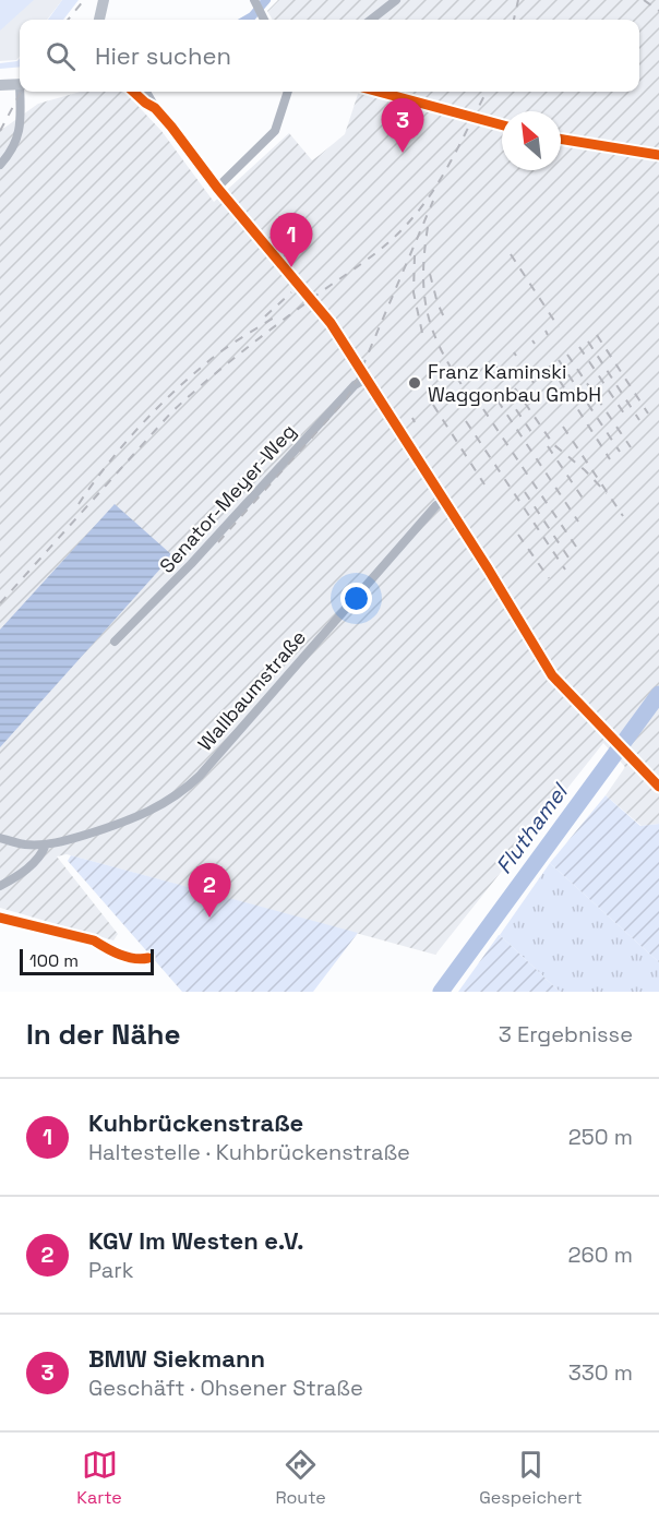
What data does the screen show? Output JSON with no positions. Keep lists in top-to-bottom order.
{
  "streets": {
    "street": ["Senator-Meyer-Weg", "Wallbaumstraße"]
  },
  "water": ["Fluthamel"],
  "places": ["Franz Kaminski Waggonbau GmbH"],
  "scale_bar": "100 m",
  "north": "top left",
  "page": {
    "search": "Hier suchen",
    "pins": ["3", "1", "2"],
    "scale": "100 m",
    "heading": ["In der Nähe", "3 Ergebnisse"],
    "list": [
      {
        "mark": "1",
        "name": "Kuhbrückenstraße",
        "note": "Haltestelle · Kuhbrückenstraße",
        "value": "250 m"
      },
      {
        "mark": "2",
        "name": "KGV Im Westen e.V.",
        "note": "Park",
        "value": "260 m"
      },
      {
        "mark": "3",
        "name": "BMW Siekmann",
        "note": "Geschäft · Ohsener Straße",
        "value": "330 m"
      }
    ],
    "nav": ["Karte", "Route", "Gespeichert"]
  }
}
